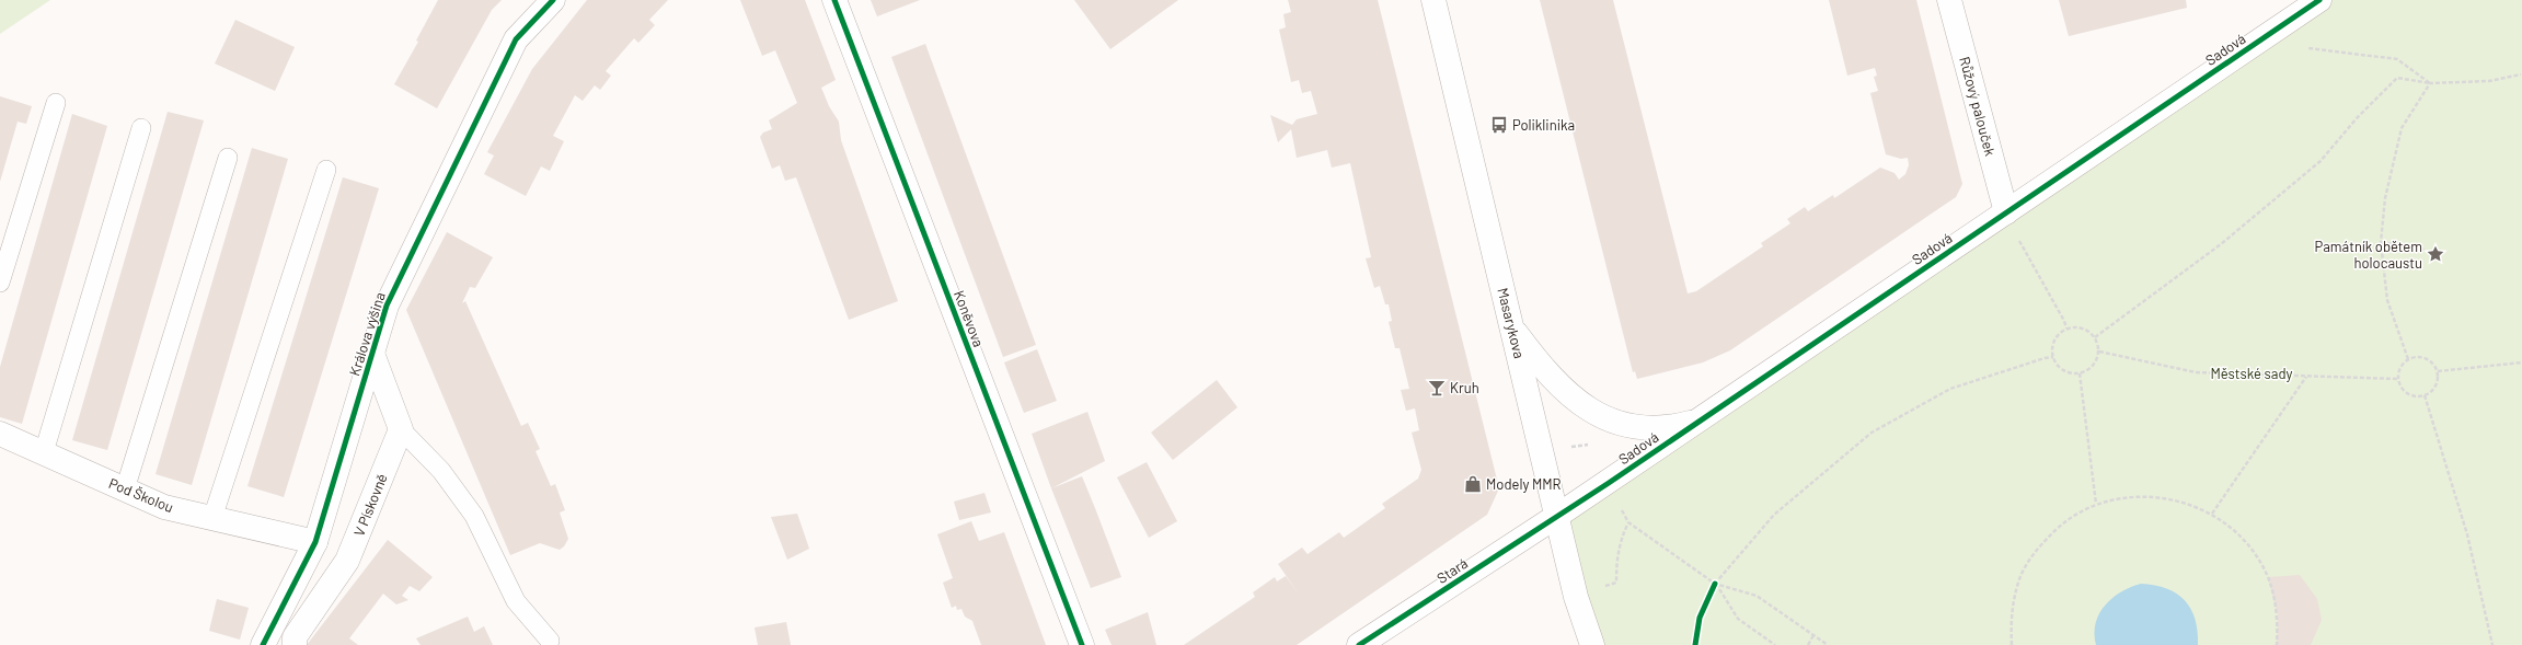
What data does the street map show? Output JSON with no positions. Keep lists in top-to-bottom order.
{
  "streets": {
    "street": [
      "Sadová",
      "Růžový palouček",
      "Koněvova",
      "Masarykova",
      "Králova výšina",
      "Pod Školou",
      "V Pískovně",
      "Stará"
    ]
  },
  "crossings": [
    ["Sadová", "Růžový palouček"],
    ["Sadová", "Masarykova"],
    ["Sadová", "Stará"],
    ["Masarykova", "Stará"],
    ["Králova výšina", "Pod Školou"]
  ],
  "parks": ["Městské sady"],
  "places": {
    "bus stop": ["Poliklinika"],
    "place": ["Památník obětem holocaustu"],
    "bar": ["Kruh"],
    "shop": ["Modely MMR"]
  }
}
